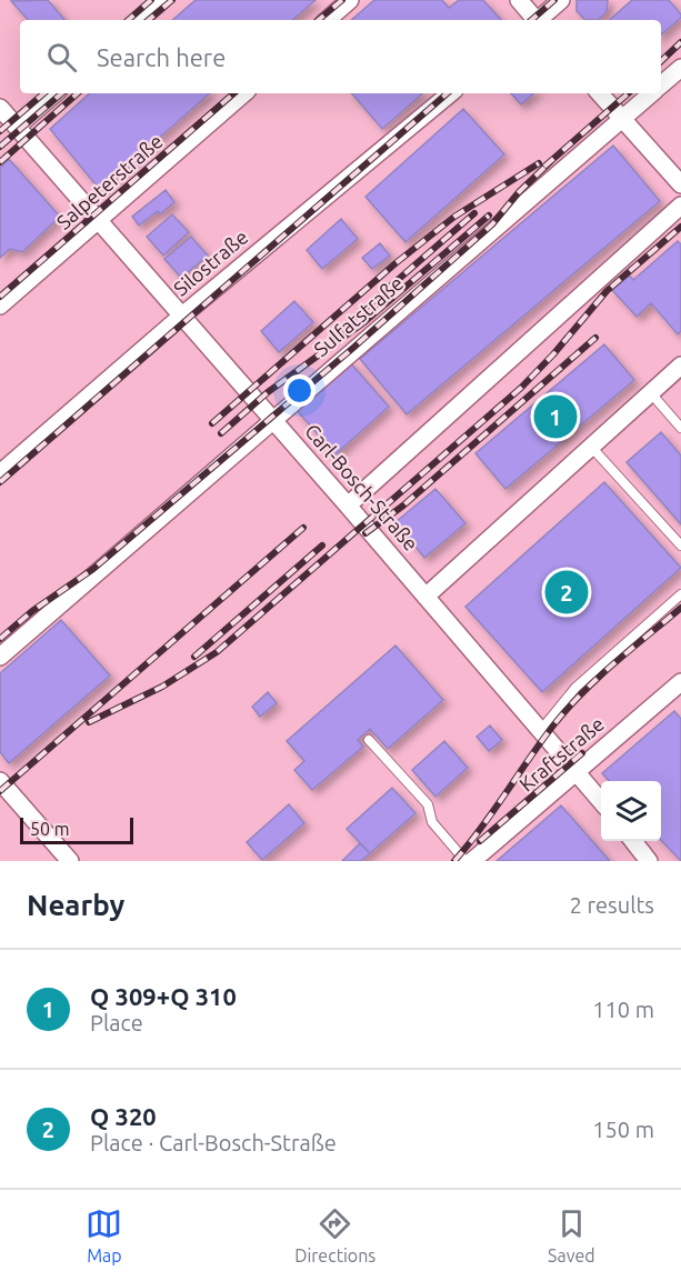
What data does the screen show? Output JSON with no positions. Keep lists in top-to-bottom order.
{
  "streets": {
    "street": [
      "Salpeterstraße",
      "Silostraße",
      "Sulfatstraße",
      "Carl-Bosch-Straße",
      "Kraftstraße"
    ]
  },
  "crossings": [
    ["Salpeterstraße", "Carl-Bosch-Straße"],
    ["Silostraße", "Carl-Bosch-Straße"],
    ["Sulfatstraße", "Carl-Bosch-Straße"],
    ["Carl-Bosch-Straße", "Kraftstraße"]
  ],
  "scale_bar": "50 m",
  "page": {
    "search": "Search here",
    "pins": ["1", "2"],
    "scale": "50 m",
    "heading": ["Nearby", "2 results"],
    "list": [
      {
        "mark": "1",
        "name": "Q 309+Q 310",
        "note": "Place",
        "value": "110 m"
      },
      {
        "mark": "2",
        "name": "Q 320",
        "note": "Place · Carl-Bosch-Straße",
        "value": "150 m"
      }
    ],
    "nav": ["Map", "Directions", "Saved"]
  }
}
